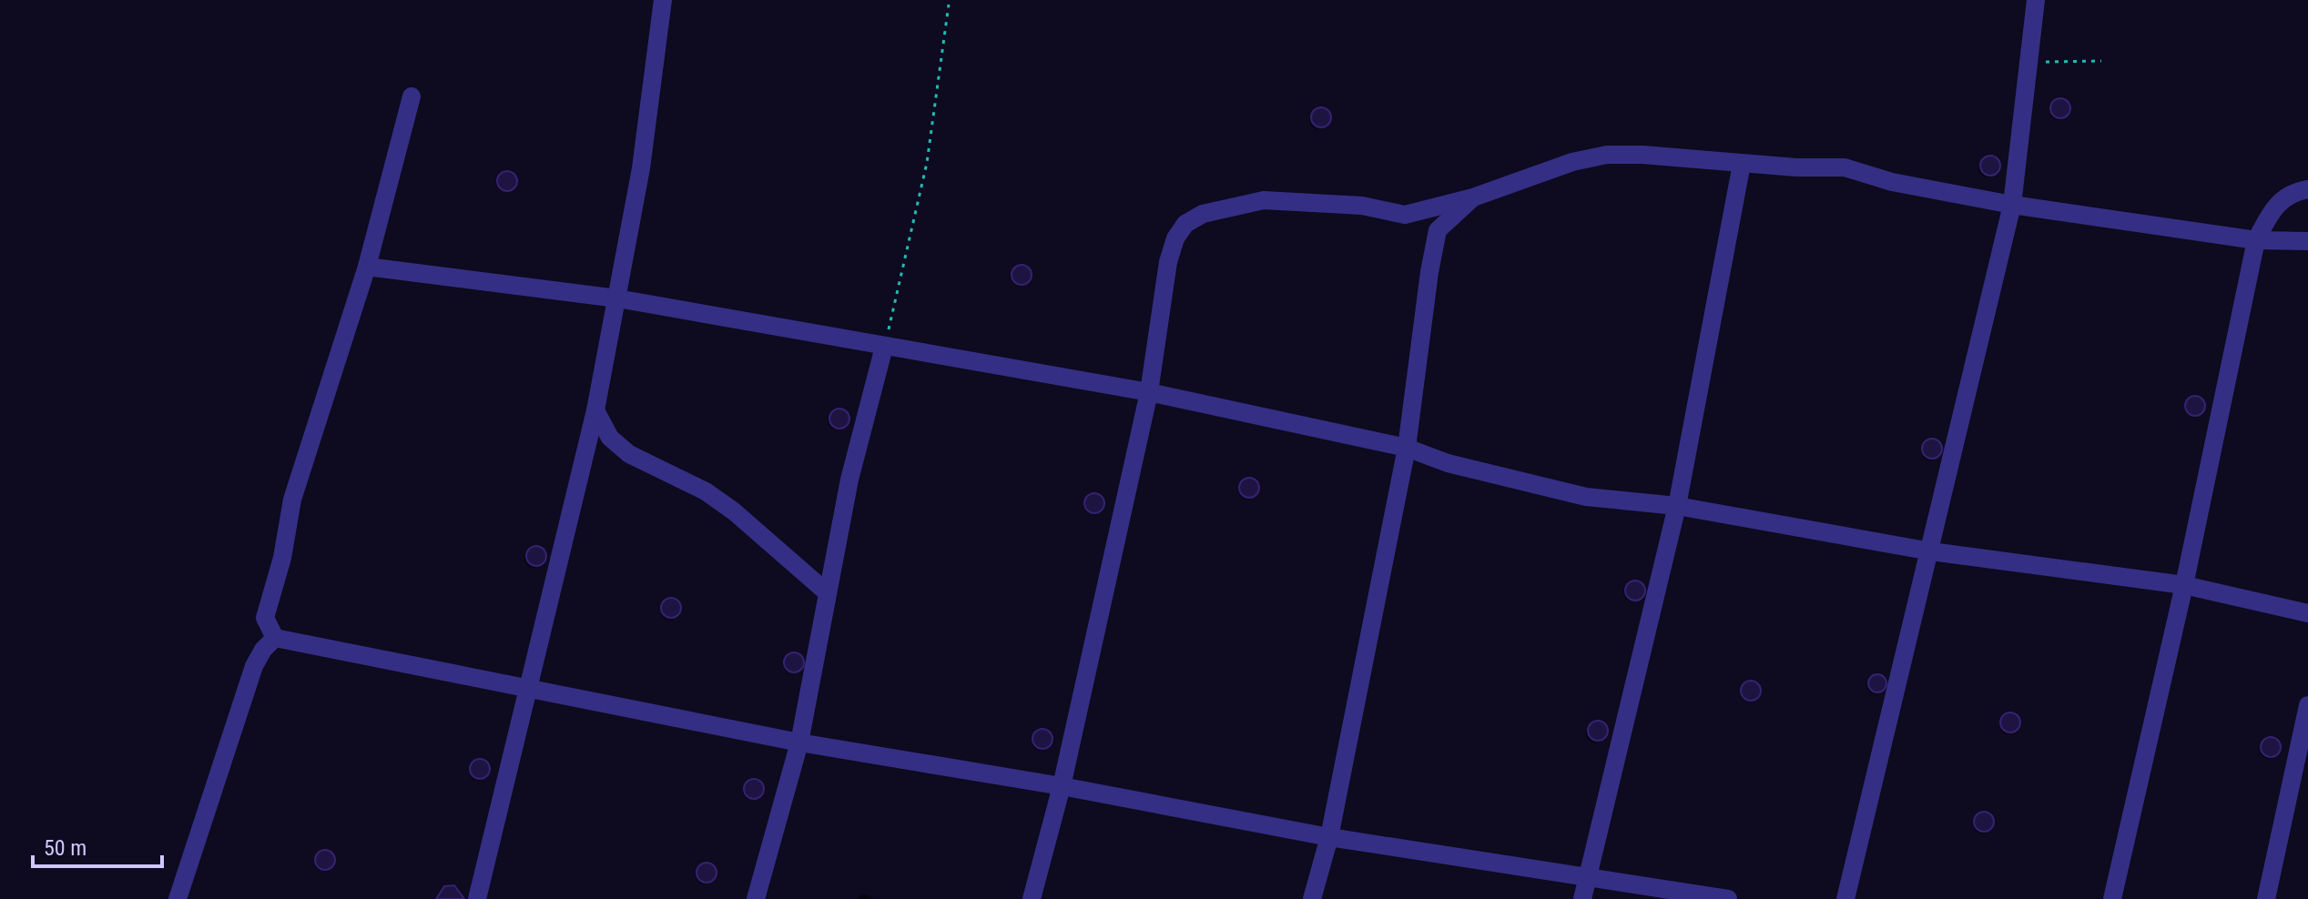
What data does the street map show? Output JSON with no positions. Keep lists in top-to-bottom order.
{
  "scale_bar": "50 m"
}
